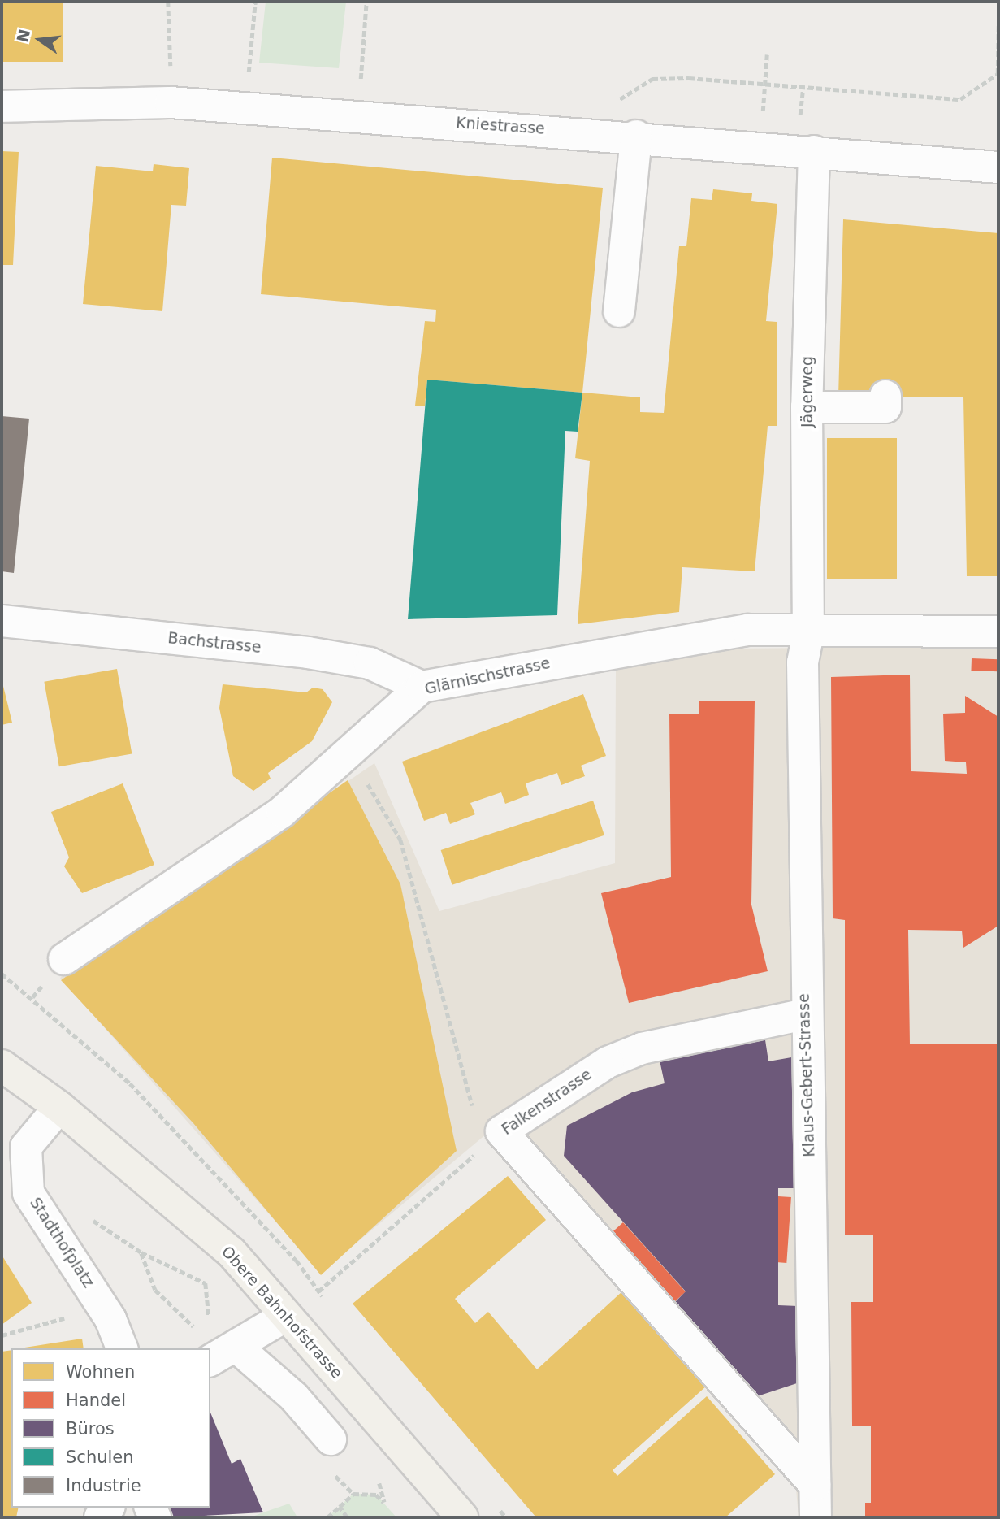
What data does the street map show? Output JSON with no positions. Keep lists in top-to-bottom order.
{
  "streets": {
    "main road": ["Obere Bahnhofstrasse"],
    "street": [
      "Kniestrasse",
      "Jägerweg",
      "Bachstrasse",
      "Glärnischstrasse",
      "Klaus-Gebert-Strasse",
      "Falkenstrasse",
      "Stadthofplatz"
    ]
  },
  "crossings": [
    ["Kniestrasse", "Jägerweg"],
    ["Jägerweg", "Glärnischstrasse"],
    ["Jägerweg", "Klaus-Gebert-Strasse"],
    ["Bachstrasse", "Glärnischstrasse"],
    ["Glärnischstrasse", "Klaus-Gebert-Strasse"],
    ["Klaus-Gebert-Strasse", "Falkenstrasse"],
    ["Stadthofplatz", "Obere Bahnhofstrasse"]
  ],
  "legend": [
    "Wohnen",
    "Handel",
    "Büros",
    "Schulen",
    "Industrie"
  ],
  "north": "left"
}
